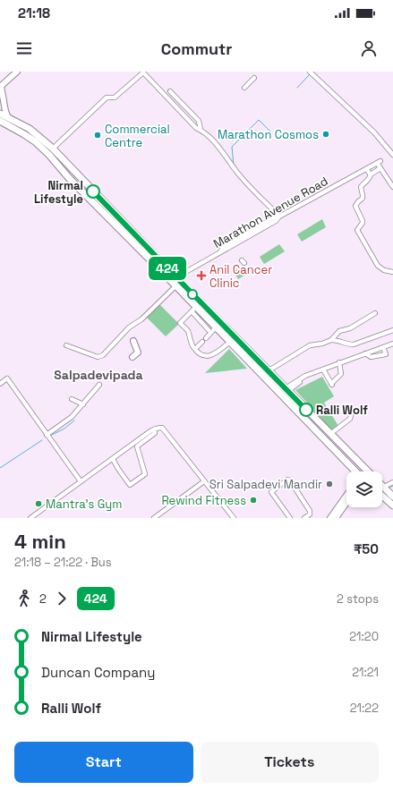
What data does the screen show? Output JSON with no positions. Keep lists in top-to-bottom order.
{
  "streets": {
    "street": ["Marathon Avenue Road"]
  },
  "districts": ["Salpadevipada"],
  "places": {
    "other": [
      "Marathon Cosmos",
      "Commercial Centre",
      "Nirmal Lifestyle",
      "Ralli Wolf",
      "Sri Salpadevi Mandir",
      "Rewind Fitness",
      "Mantra's Gym"
    ],
    "health": ["Anil Cancer Clinic"]
  },
  "lines": ["bus line 424"],
  "page": {
    "status": "21:18",
    "header": "Commutr",
    "on_map": "424",
    "heading": ["4 min", "21:18 – 21:22 · Bus", "₹50"],
    "legs": ["2", "424", "2 stops"],
    "list": [
      {
        "name": "Nirmal Lifestyle",
        "value": "21:20"
      },
      {
        "name": "Duncan Company",
        "value": "21:21"
      },
      {
        "name": "Ralli Wolf",
        "value": "21:22"
      }
    ],
    "buttons": ["Start", "Tickets"]
  }
}
